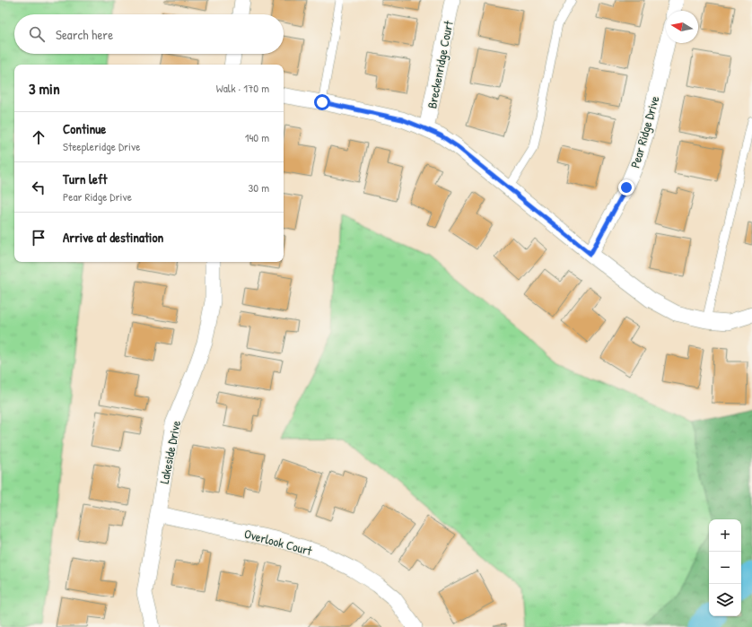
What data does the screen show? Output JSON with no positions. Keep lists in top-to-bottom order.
{
  "streets": {
    "street": [
      "Breckenridge Court",
      "Pear Ridge Drive",
      "Lakeside Drive",
      "Overlook Court"
    ]
  },
  "crossings": [
    ["Lakeside Drive", "Overlook Court"]
  ],
  "north": "left",
  "page": {
    "search": "Search here",
    "heading": ["3 min", "Walk · 170 m"],
    "list": [
      ["Continue", "Steepleridge Drive", "140 m"],
      ["Turn left", "Pear Ridge Drive", "30 m"],
      "Arrive at destination"
    ],
    "map_buttons": ["+", "−"]
  }
}
